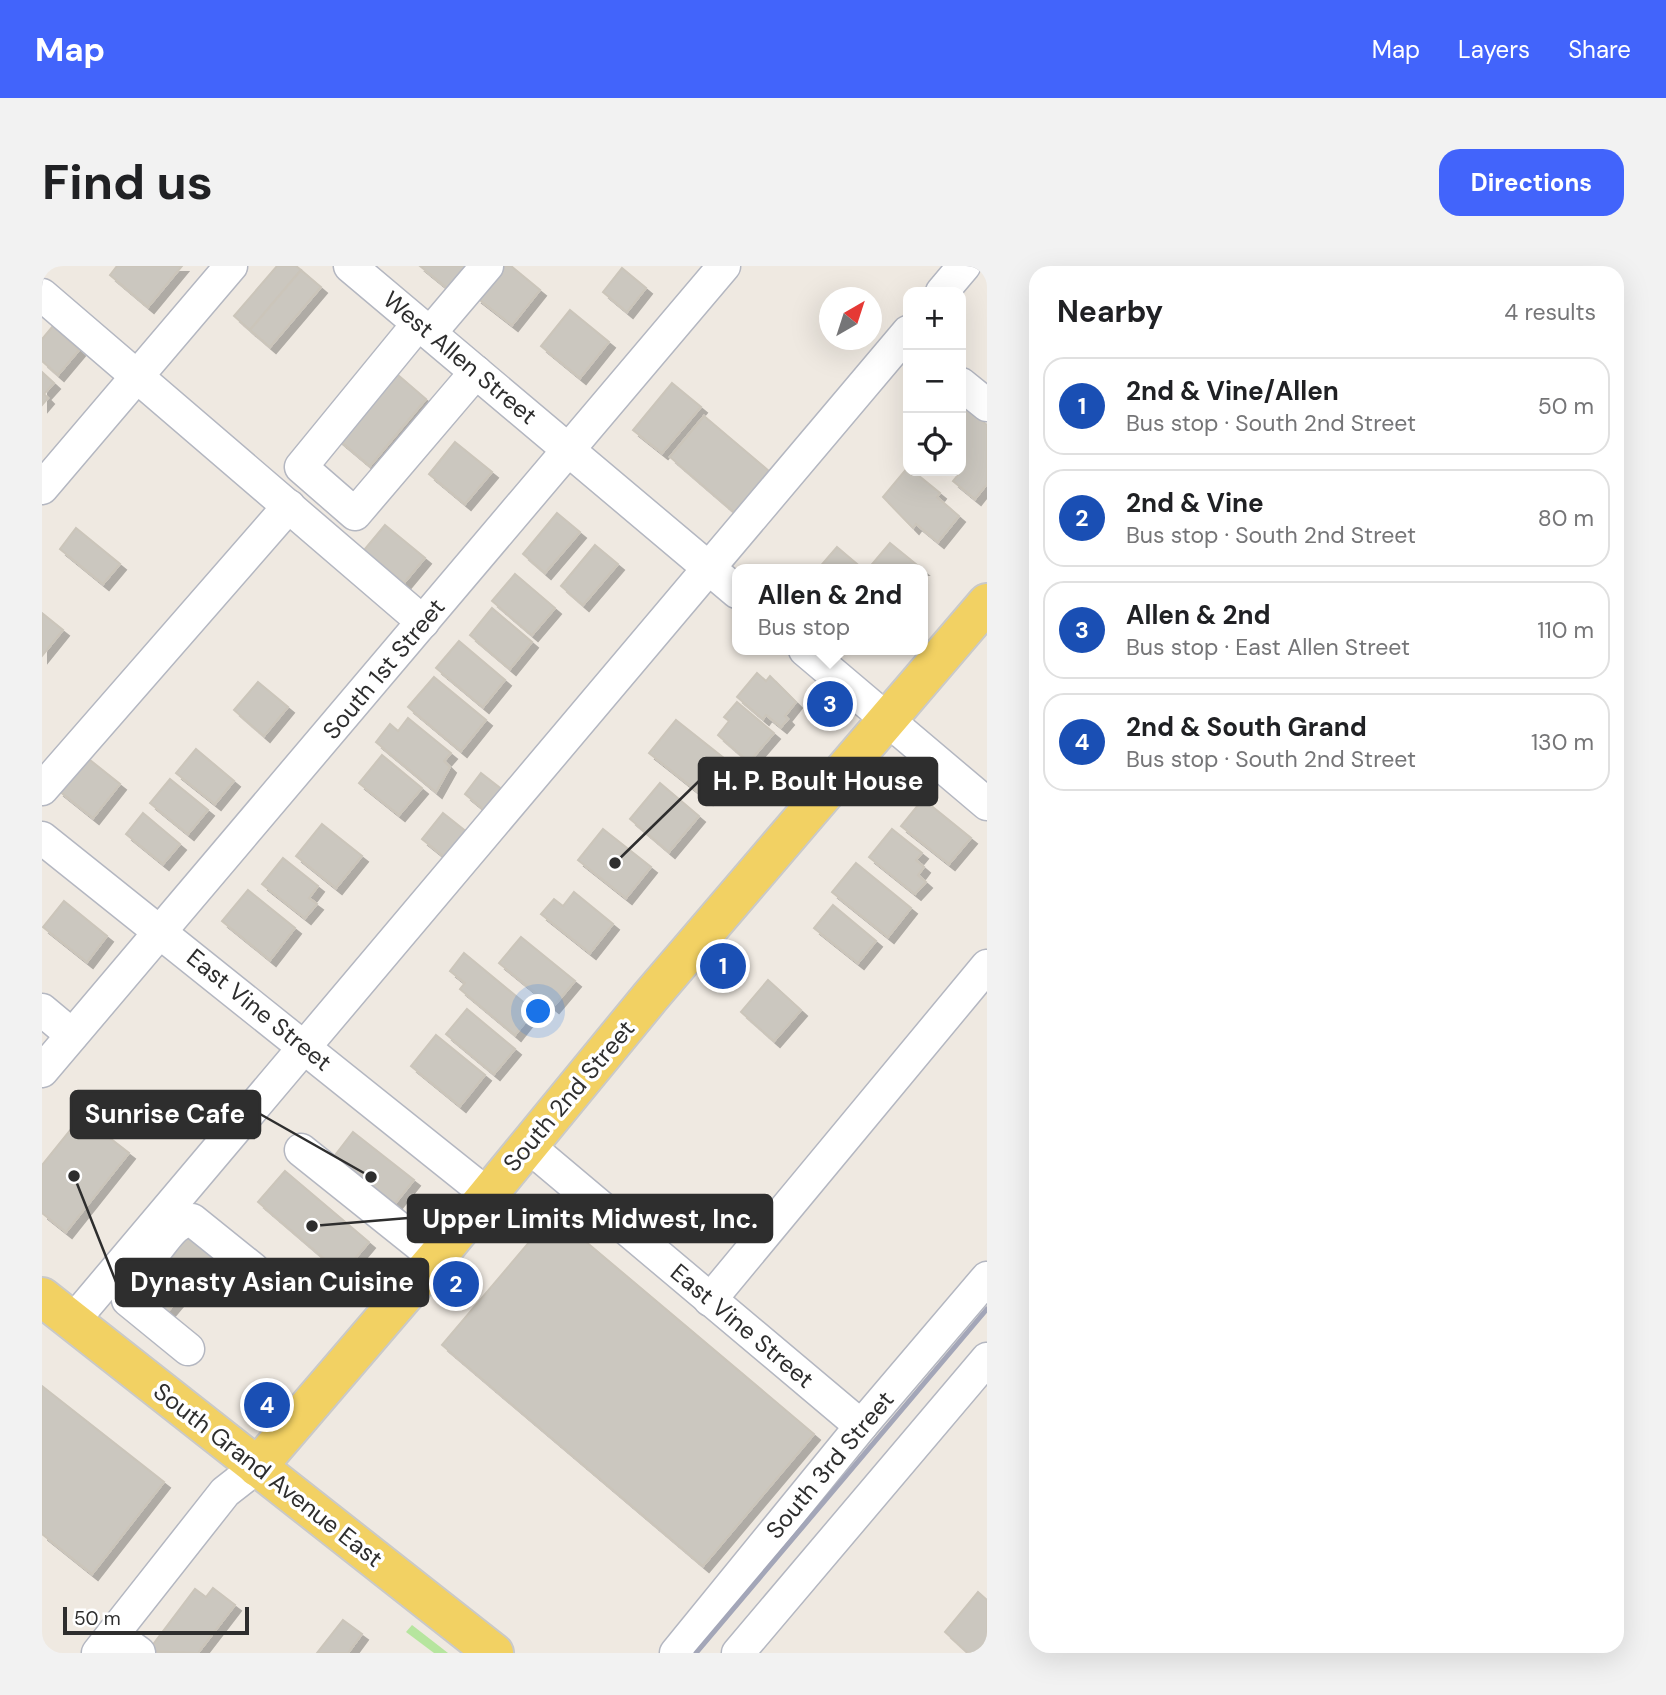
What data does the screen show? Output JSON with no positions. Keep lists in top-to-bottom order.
{
  "streets": {
    "main road": ["South 2nd Street", "South Grand Avenue East"],
    "street": [
      "West Allen Street",
      "South 1st Street",
      "East Vine Street",
      "South 3rd Street"
    ]
  },
  "crossings": [
    ["West Allen Street", "South 1st Street"],
    ["South 1st Street", "East Vine Street"],
    ["East Vine Street", "South 2nd Street"],
    ["East Vine Street", "South 3rd Street"],
    ["South 2nd Street", "South Grand Avenue East"]
  ],
  "places": [
    "H. P. Boult House",
    "Dynasty Asian Cuisine",
    "Sunrise Cafe",
    "Upper Limits Midwest, Inc."
  ],
  "scale_bar": "50 m",
  "north": "top right",
  "page": {
    "header": "Map",
    "nav": ["Map", "Layers", "Share"],
    "buttons": "Directions",
    "title": "Find us",
    "heading": ["Nearby", "4 results"],
    "map_buttons": ["+", "−"],
    "list": [
      {
        "mark": "1",
        "name": "2nd & Vine/Allen",
        "note": "Bus stop · South 2nd Street",
        "value": "50 m"
      },
      {
        "mark": "2",
        "name": "2nd & Vine",
        "note": "Bus stop · South 2nd Street",
        "value": "80 m"
      },
      {
        "mark": "3",
        "name": "Allen & 2nd",
        "note": "Bus stop · East Allen Street",
        "value": "110 m"
      },
      {
        "mark": "4",
        "name": "2nd & South Grand",
        "note": "Bus stop · South 2nd Street",
        "value": "130 m"
      }
    ],
    "popup": ["Allen & 2nd", "Bus stop"],
    "pins": [
      "3",
      "1",
      "2",
      "4"
    ],
    "scale": "50 m"
  }
}
